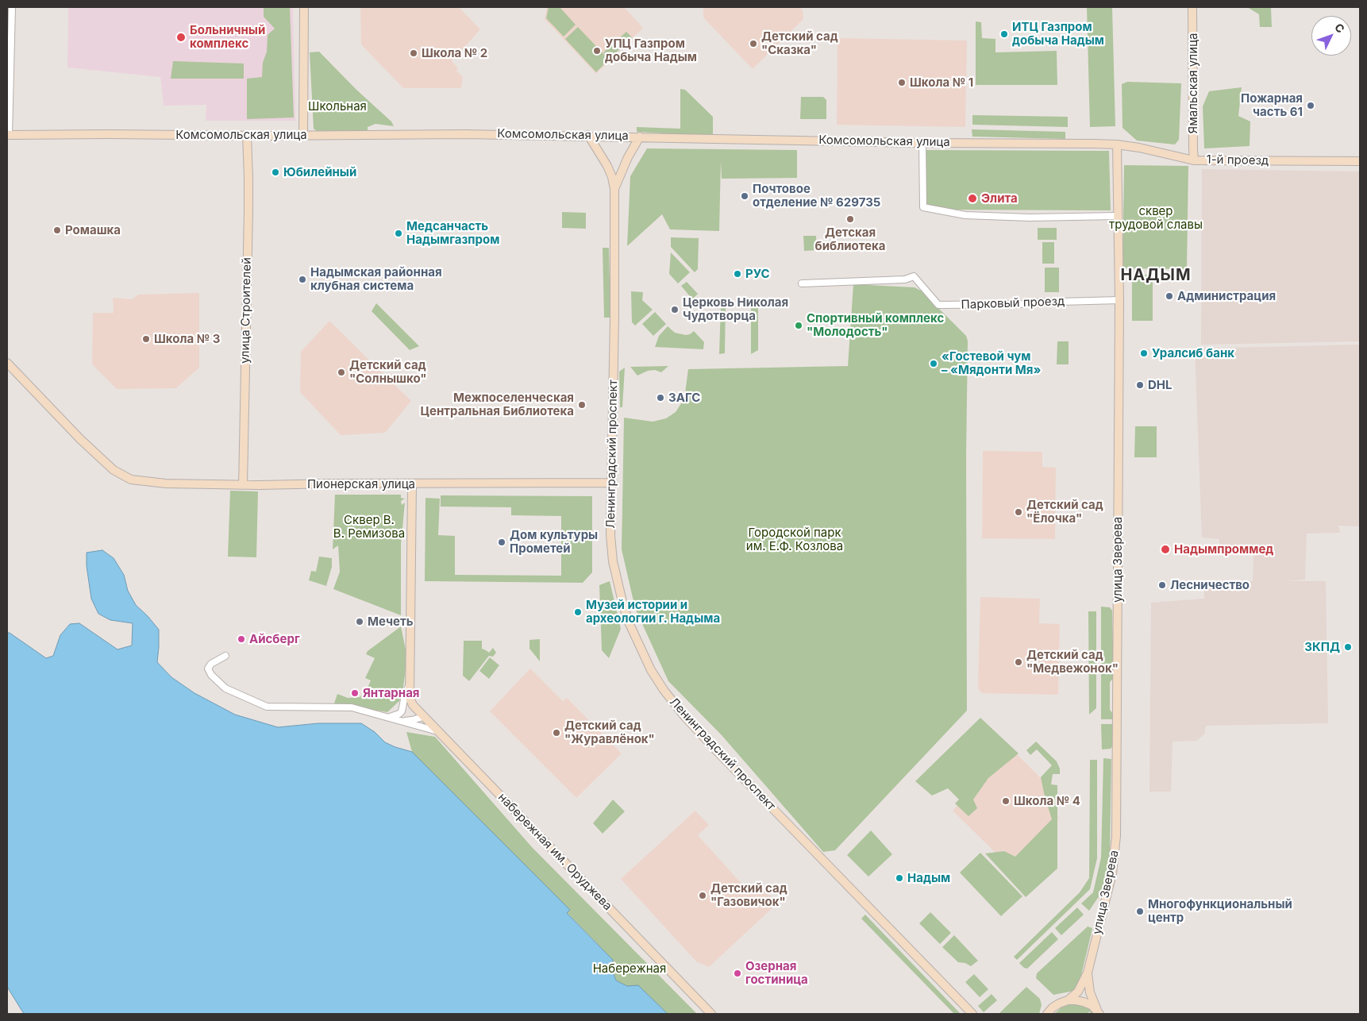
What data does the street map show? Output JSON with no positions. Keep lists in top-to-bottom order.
{
  "streets": {
    "street": [
      "Ямальская улица",
      "Комсомольская улица",
      "1-й проезд",
      "Парковый проезд",
      "улица Строителей",
      "Ленинградский проспект",
      "Пионерская улица",
      "улица Зверева",
      "набережная им. Оруджева"
    ]
  },
  "crossings": [
    ["Ямальская улица", "1-й проезд"],
    ["Комсомольская улица", "1-й проезд"],
    ["Комсомольская улица", "улица Строителей"],
    ["Комсомольская улица", "улица Зверева"],
    ["1-й проезд", "улица Зверева"],
    ["Парковый проезд", "улица Зверева"],
    ["улица Строителей", "Пионерская улица"],
    ["Ленинградский проспект", "Пионерская улица"],
    ["Пионерская улица", "набережная им. Оруджева"]
  ],
  "districts": ["НАДЫМ"],
  "parks": [
    "Школьная",
    "сквер трудовой славы",
    "Сквер В. В. Ремизова",
    "Городской парк им. Е.Ф. Козлова",
    "Набережная"
  ],
  "places": [
    "ИТЦ Газпром добыча Надым",
    "Больничный комплекс",
    "Детский сад \"Сказка\"",
    "УПЦ Газпром добыча Надым",
    "Школа № 2",
    "Школа № 1",
    "Пожарная часть 61",
    "Юбилейный",
    "Почтовое отделение № 629735",
    "Элита",
    "Детская библиотека",
    "Ромашка",
    "Медсанчасть Надымгазпром",
    "РУС",
    "Надымская районная клубная система",
    "Администрация",
    "Церковь Николая Чудотворца",
    "Спортивный комплекс \"Молодость\"",
    "Школа № 3",
    "Уралсиб банк",
    "«Гостевой чум – «Мядонти Мя»",
    "Детский сад \"Солнышко\"",
    "DHL",
    "ЗАГС",
    "Межпоселенческая Центральная Библиотека",
    "Детский сад \"Ёлочка\"",
    "Дом культуры Прометей",
    "Надымпроммед",
    "Лесничество",
    "Музей истории и археологии г. Надыма",
    "Мечеть",
    "Айсберг",
    "ЗКПД",
    "Детский сад \"Медвежонок\"",
    "Янтарная",
    "Детский сад \"Журавлёнок\"",
    "Школа № 4",
    "Надым",
    "Детский сад \"Газовичок\"",
    "Многофункциональный центр",
    "Озерная гостиница"
  ],
  "north": "top right"
}
